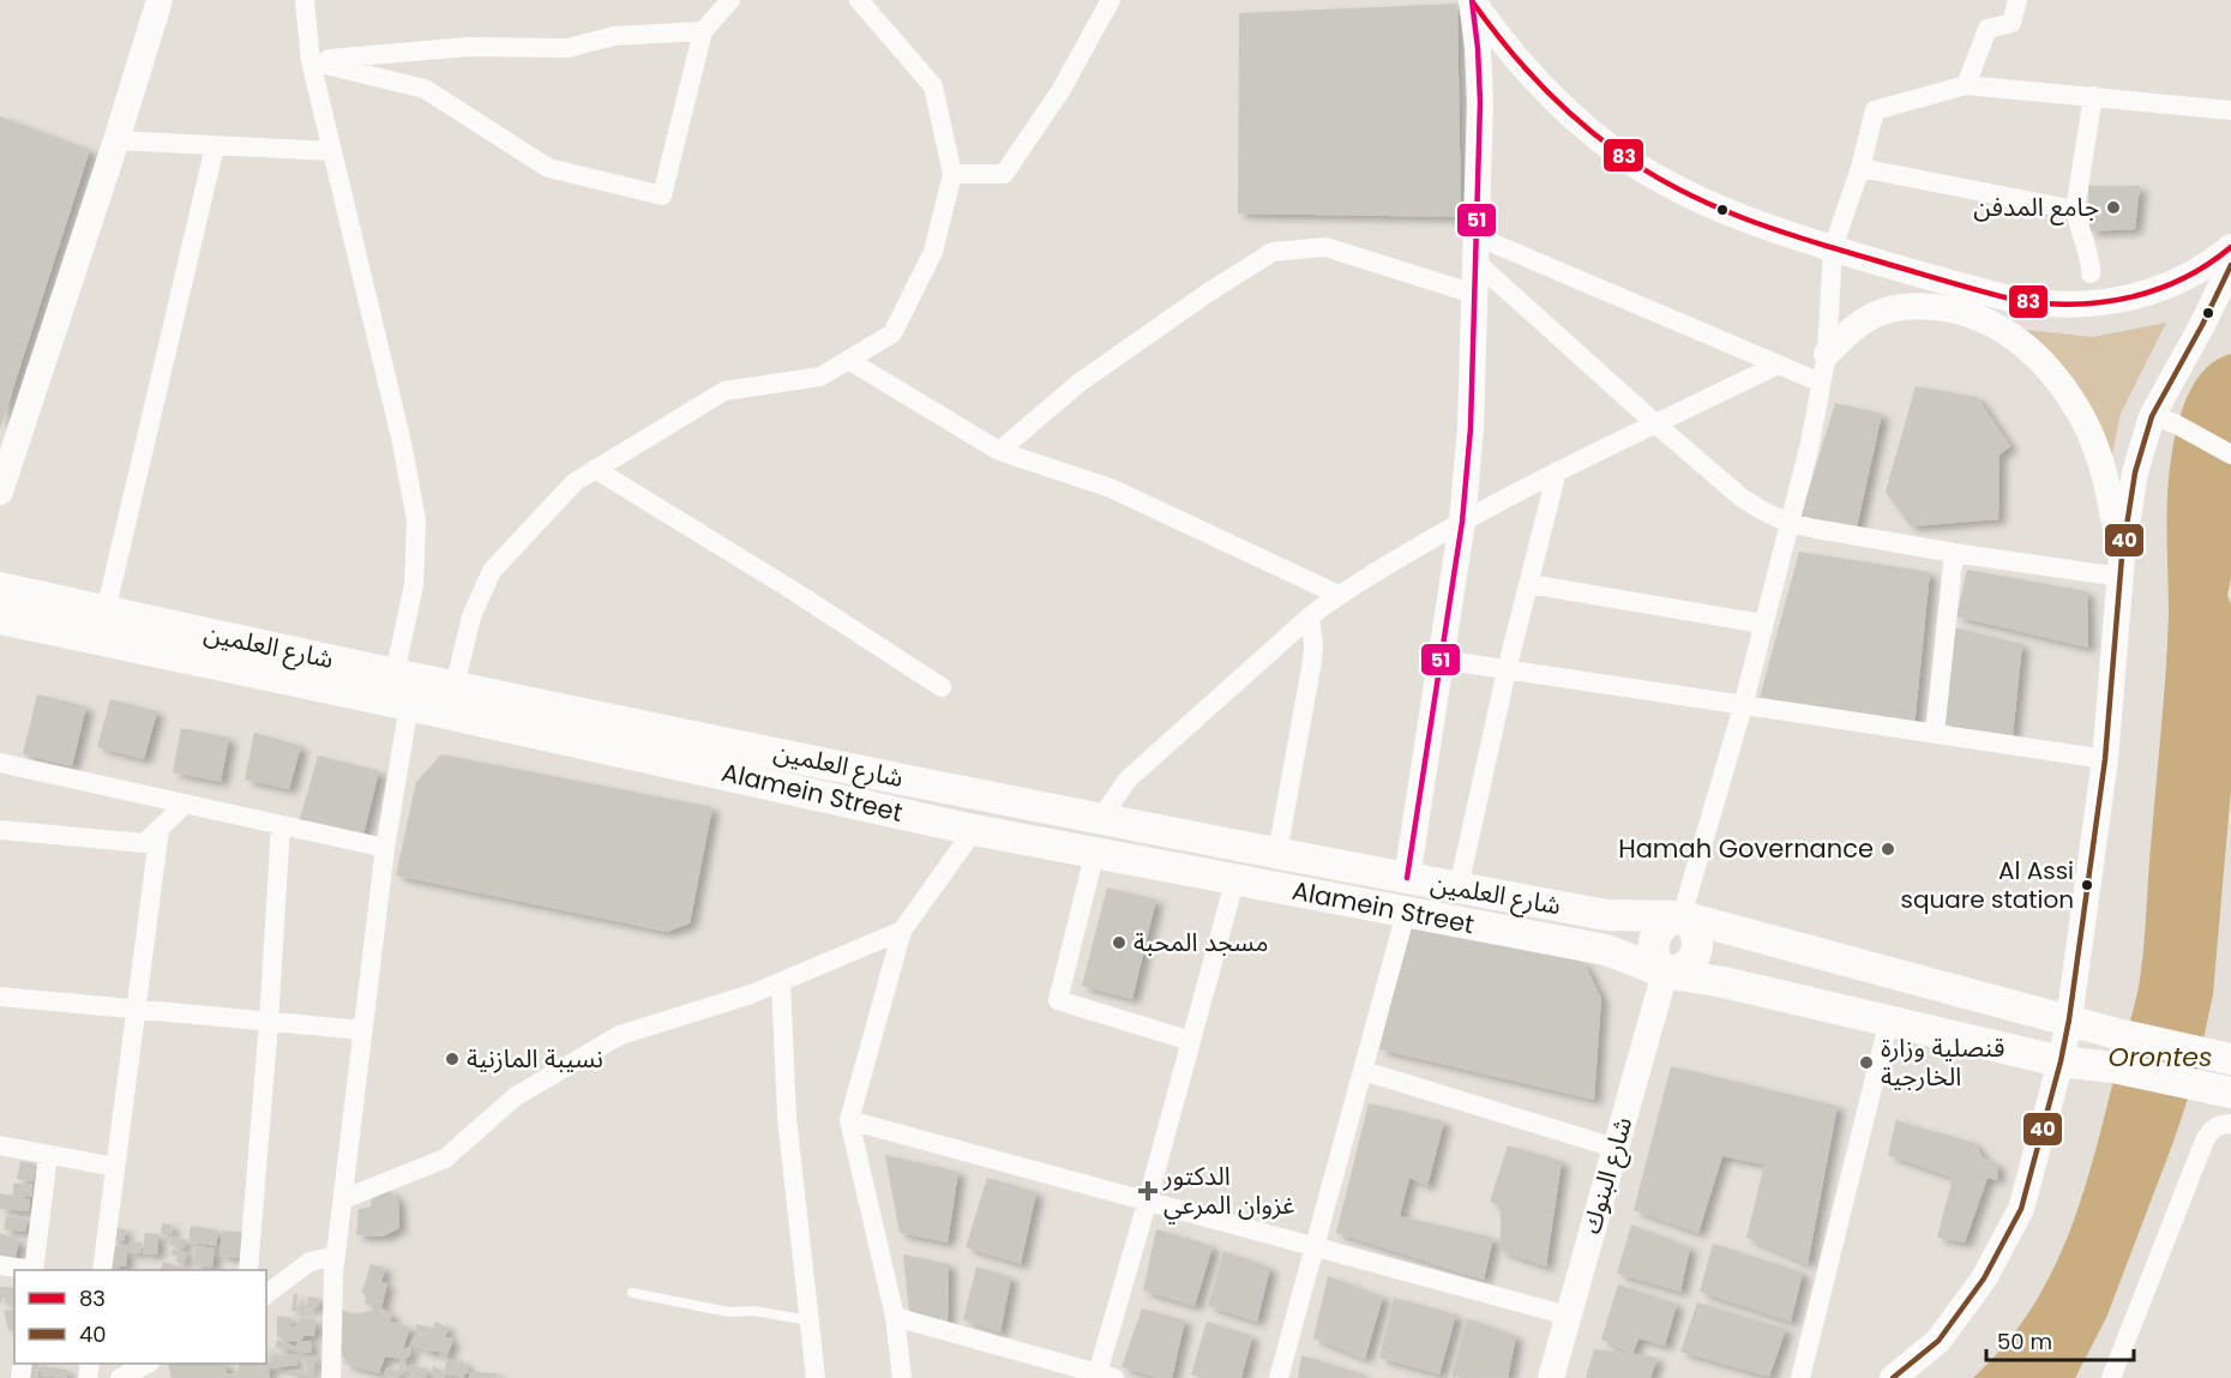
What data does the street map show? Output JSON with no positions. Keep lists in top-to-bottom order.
{
  "streets": {
    "main road": ["شارع العلمين", "Alamein Street", "شارع البنوك"]
  },
  "crossings": [
    ["Alamein Street", "شارع البنوك"]
  ],
  "water": ["Orontes"],
  "places": {
    "other": [
      "جامع المدفن",
      "Hamah Governance",
      "Al Assi square station",
      "مسجد المحبة",
      "نسيبة المازنية",
      "قنصلية وزارة الخارجية"
    ],
    "health": ["الدكتور غزوان المرعي"]
  },
  "lines": ["transit line 51", "transit line 83", "transit line 40"],
  "legend": ["83", "40"],
  "scale_bar": "50 m"
}
